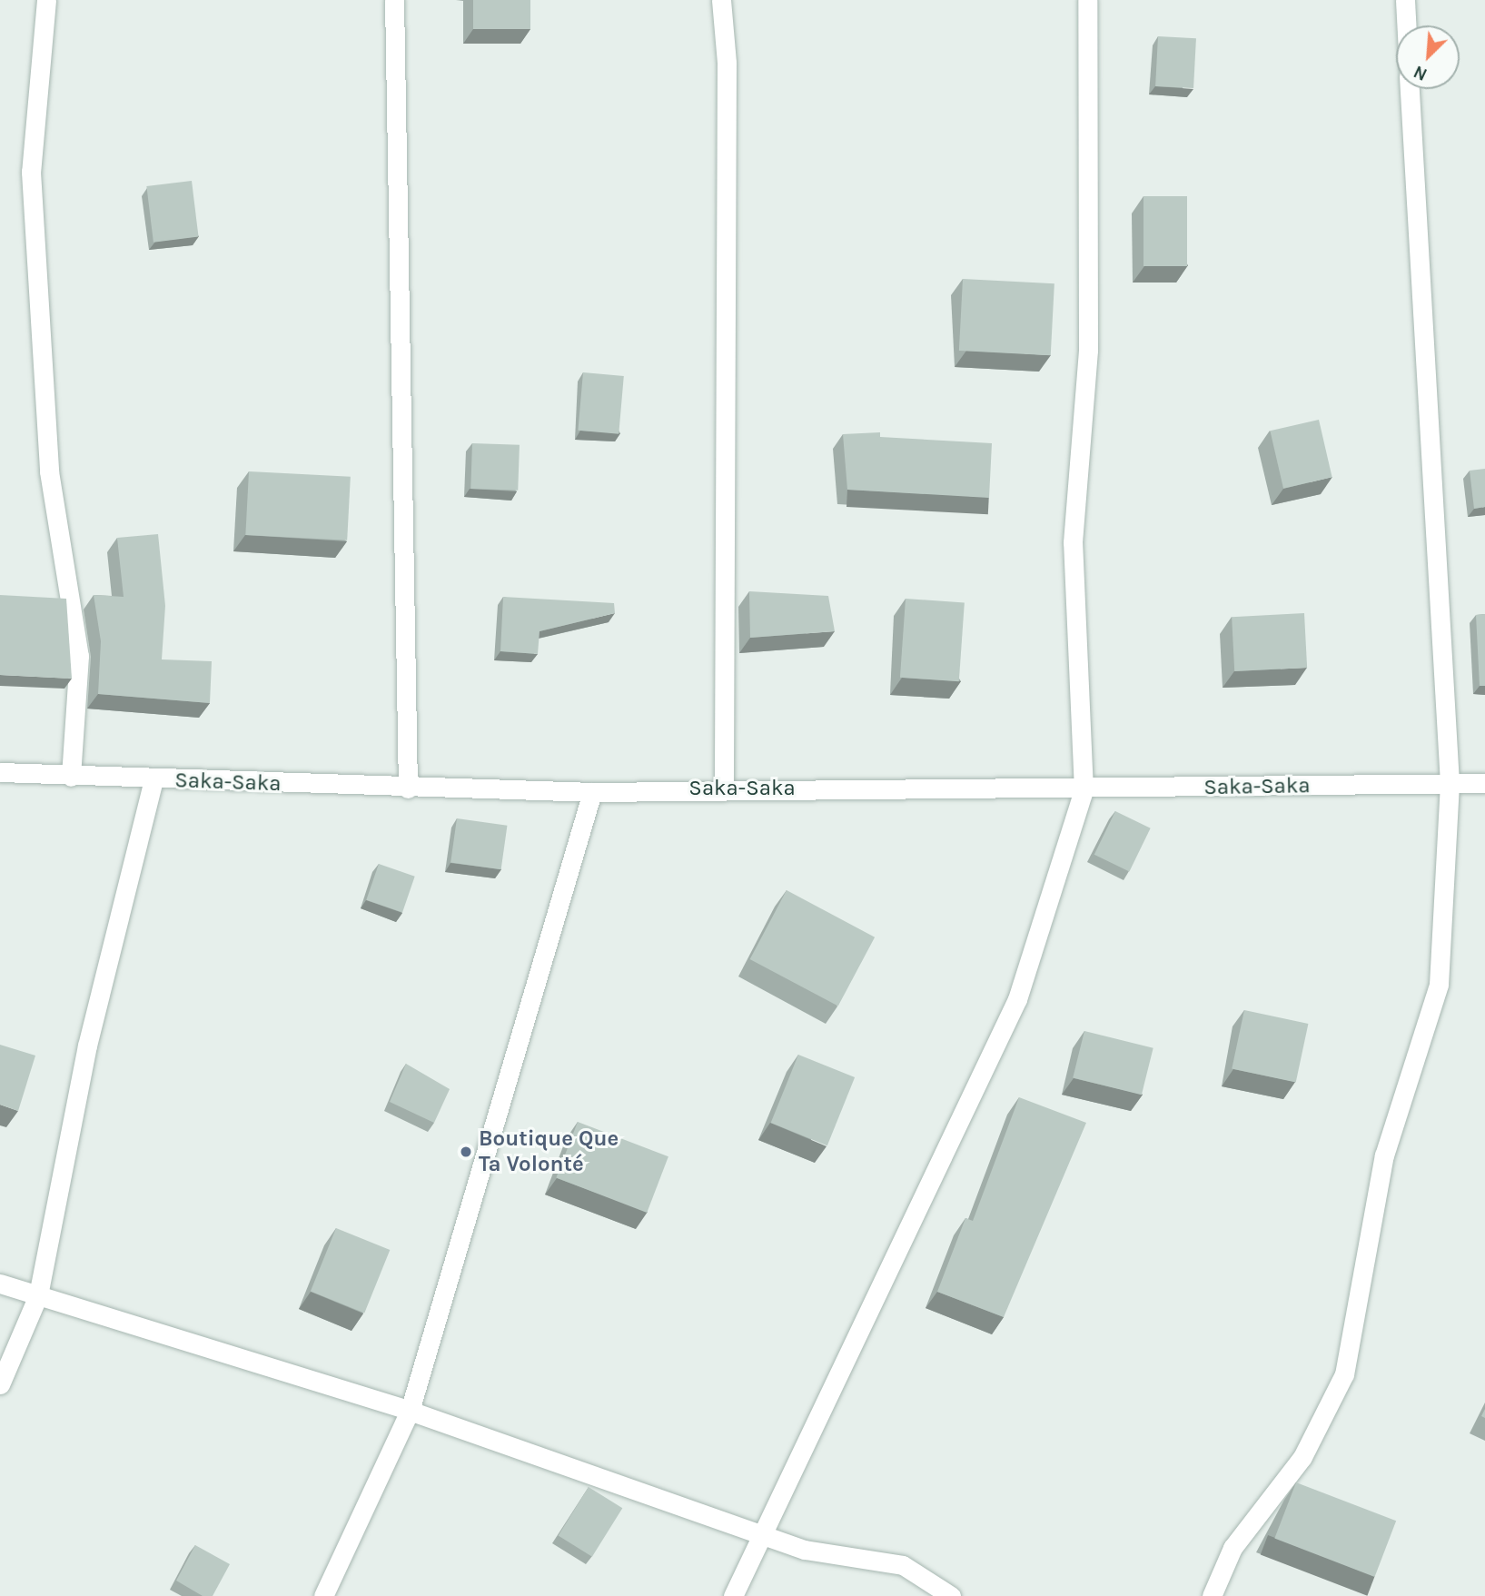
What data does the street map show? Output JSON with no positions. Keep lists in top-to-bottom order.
{
  "streets": {
    "street": ["Saka-Saka"]
  },
  "places": ["Boutique Que Ta Volonté"],
  "north": "bottom left"
}
